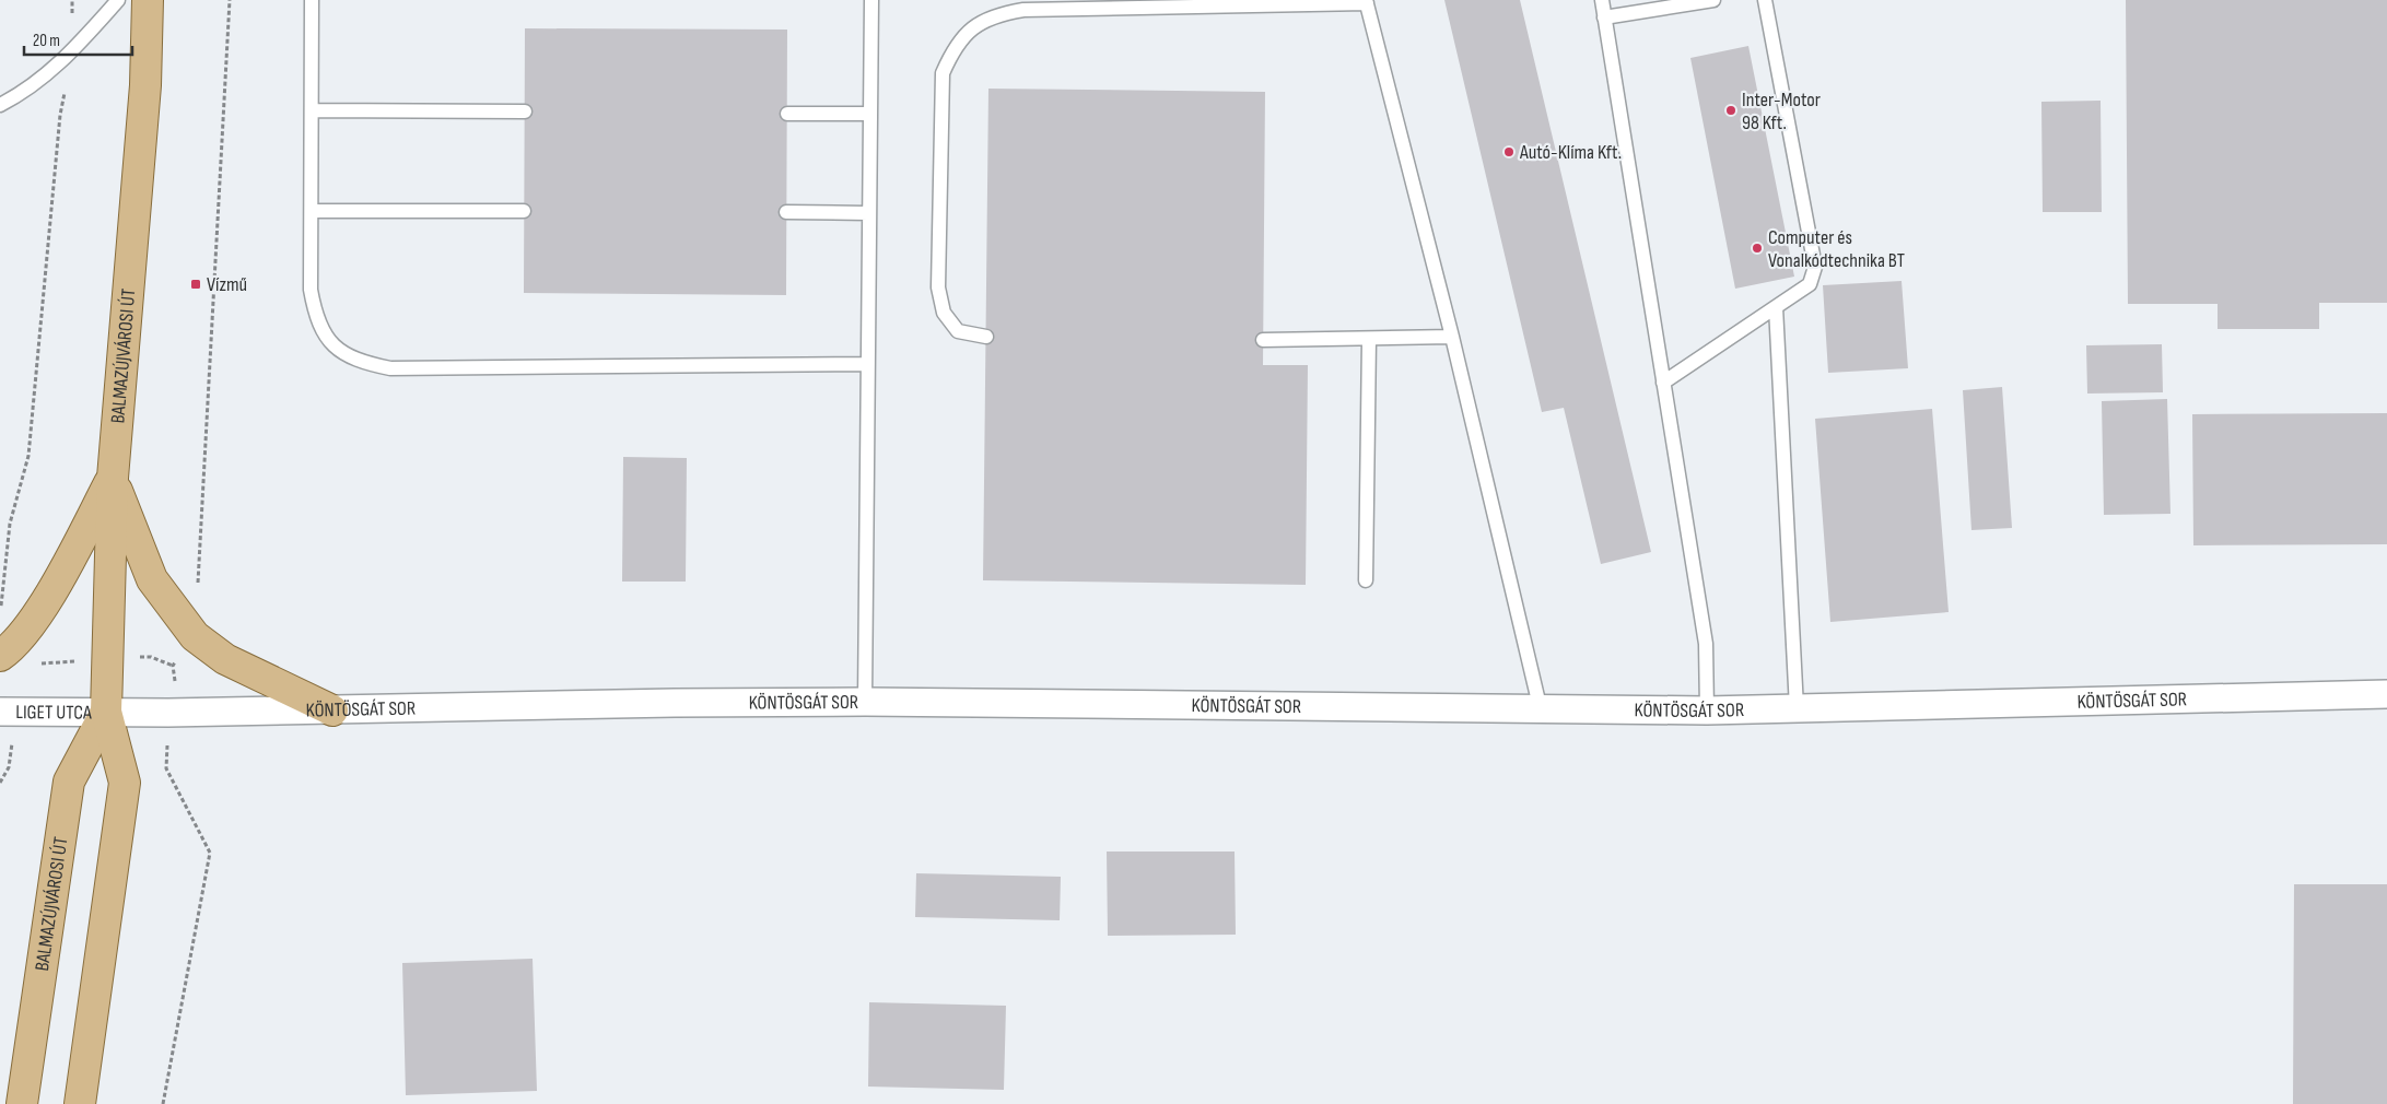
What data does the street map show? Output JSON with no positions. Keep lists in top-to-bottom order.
{
  "streets": {
    "main road": ["BALMAZÚJVÁROSI ÚT"],
    "street": ["KÖNTÖSGÁT SOR", "LIGET UTCA"]
  },
  "crossings": [
    ["BALMAZÚJVÁROSI ÚT", "KÖNTÖSGÁT SOR"],
    ["BALMAZÚJVÁROSI ÚT", "LIGET UTCA"],
    ["KÖNTÖSGÁT SOR", "LIGET UTCA"]
  ],
  "places": {
    "other": ["Inter-Motor 98 Kft.", "Autó-Klíma Kft.", "Computer és Vonalkódtechnika BT"],
    "transit": ["Vízmű"]
  },
  "scale_bar": "20 m"
}
